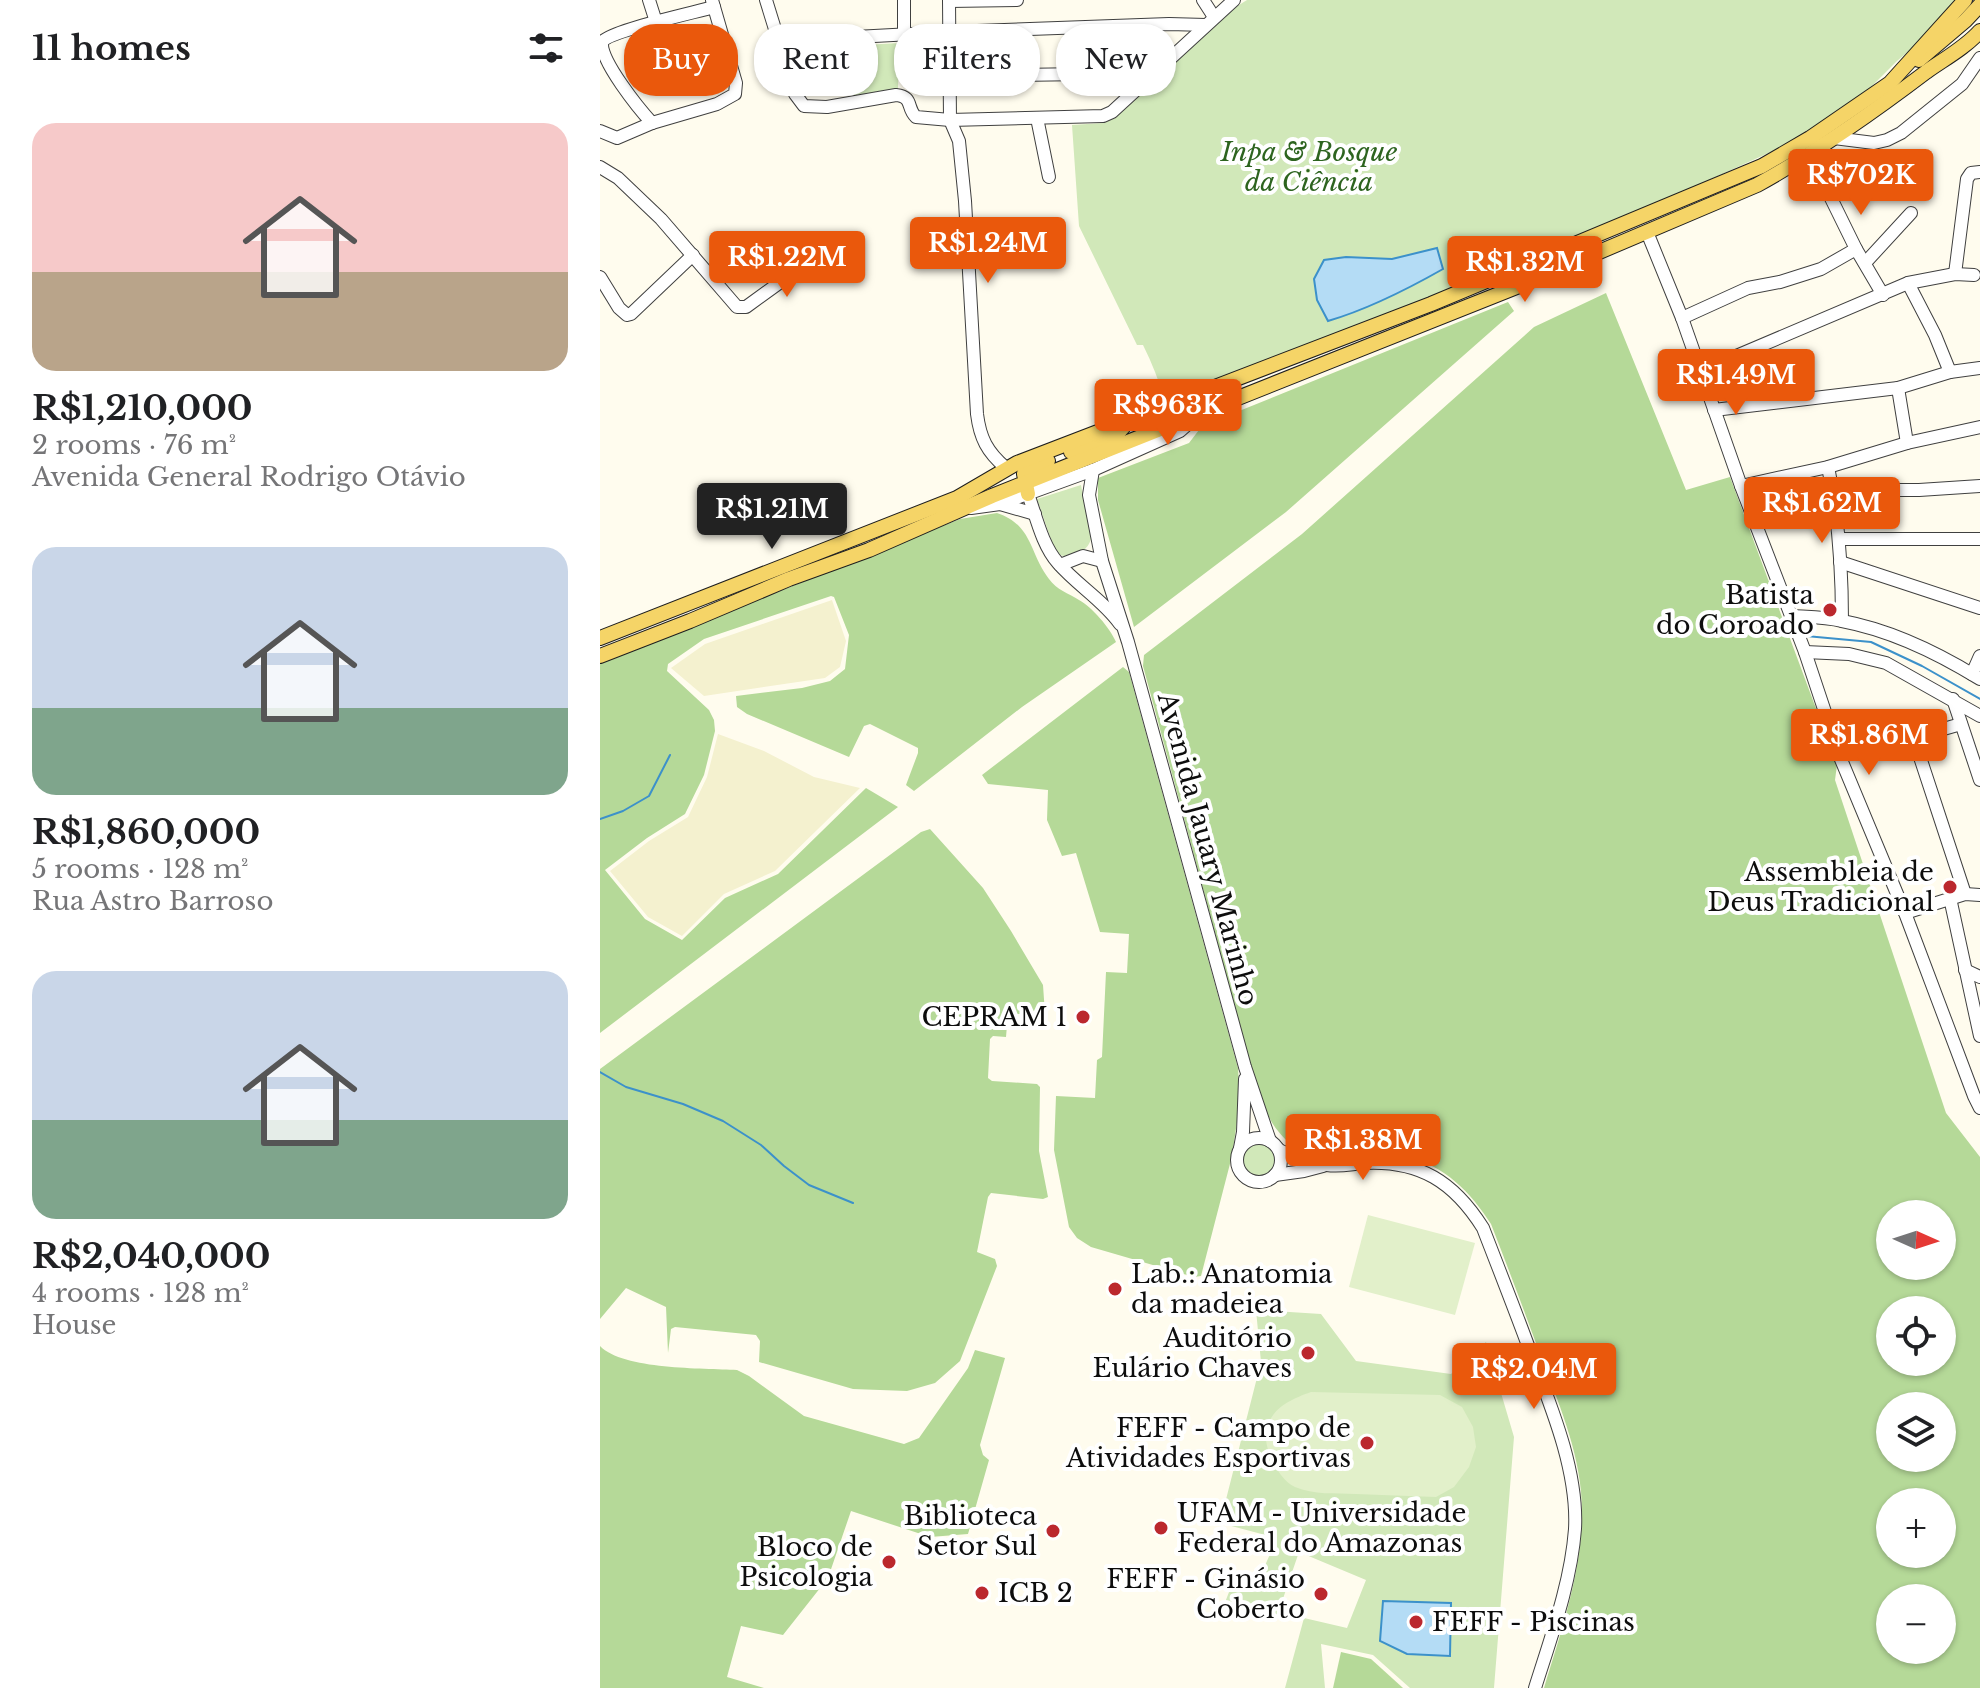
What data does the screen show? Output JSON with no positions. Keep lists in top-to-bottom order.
{
  "streets": {
    "street": ["Avenida Jauary Marinho"]
  },
  "parks": ["Inpa & Bosque da Ciência"],
  "places": [
    "Batista do Coroado",
    "Assembleia de Deus Tradicional",
    "CEPRAM 1",
    "Lab.: Anatomia da madeiea",
    "Auditório Eulário Chaves",
    "FEFF - Campo de Atividades Esportivas",
    "UFAM - Universidade Federal do Amazonas",
    "Biblioteca Setor Sul",
    "Bloco de Psicologia",
    "ICB 2",
    "FEFF - Ginásio Coberto",
    "FEFF - Piscinas"
  ],
  "north": "right",
  "page": {
    "heading": "11 homes",
    "chip": [
      "Buy",
      "Rent",
      "Filters",
      "New"
    ],
    "list": [
      {
        "name": "R$1,210,000",
        "note": "2 rooms · 76 m² · Avenida General Rodrigo Otávio"
      },
      {
        "name": "R$1,860,000",
        "note": "5 rooms · 128 m² · Rua Astro Barroso"
      },
      {
        "name": "R$2,040,000",
        "note": "4 rooms · 128 m² · House"
      }
    ],
    "price": [
      "R$702K",
      "R$1.24M",
      "R$1.22M",
      "R$1.32M",
      "R$1.49M",
      "R$963K",
      "R$1.62M",
      "R$1.21M",
      "R$1.86M",
      "R$1.38M",
      "R$2.04M"
    ],
    "map_buttons": ["+", "−"]
  }
}
